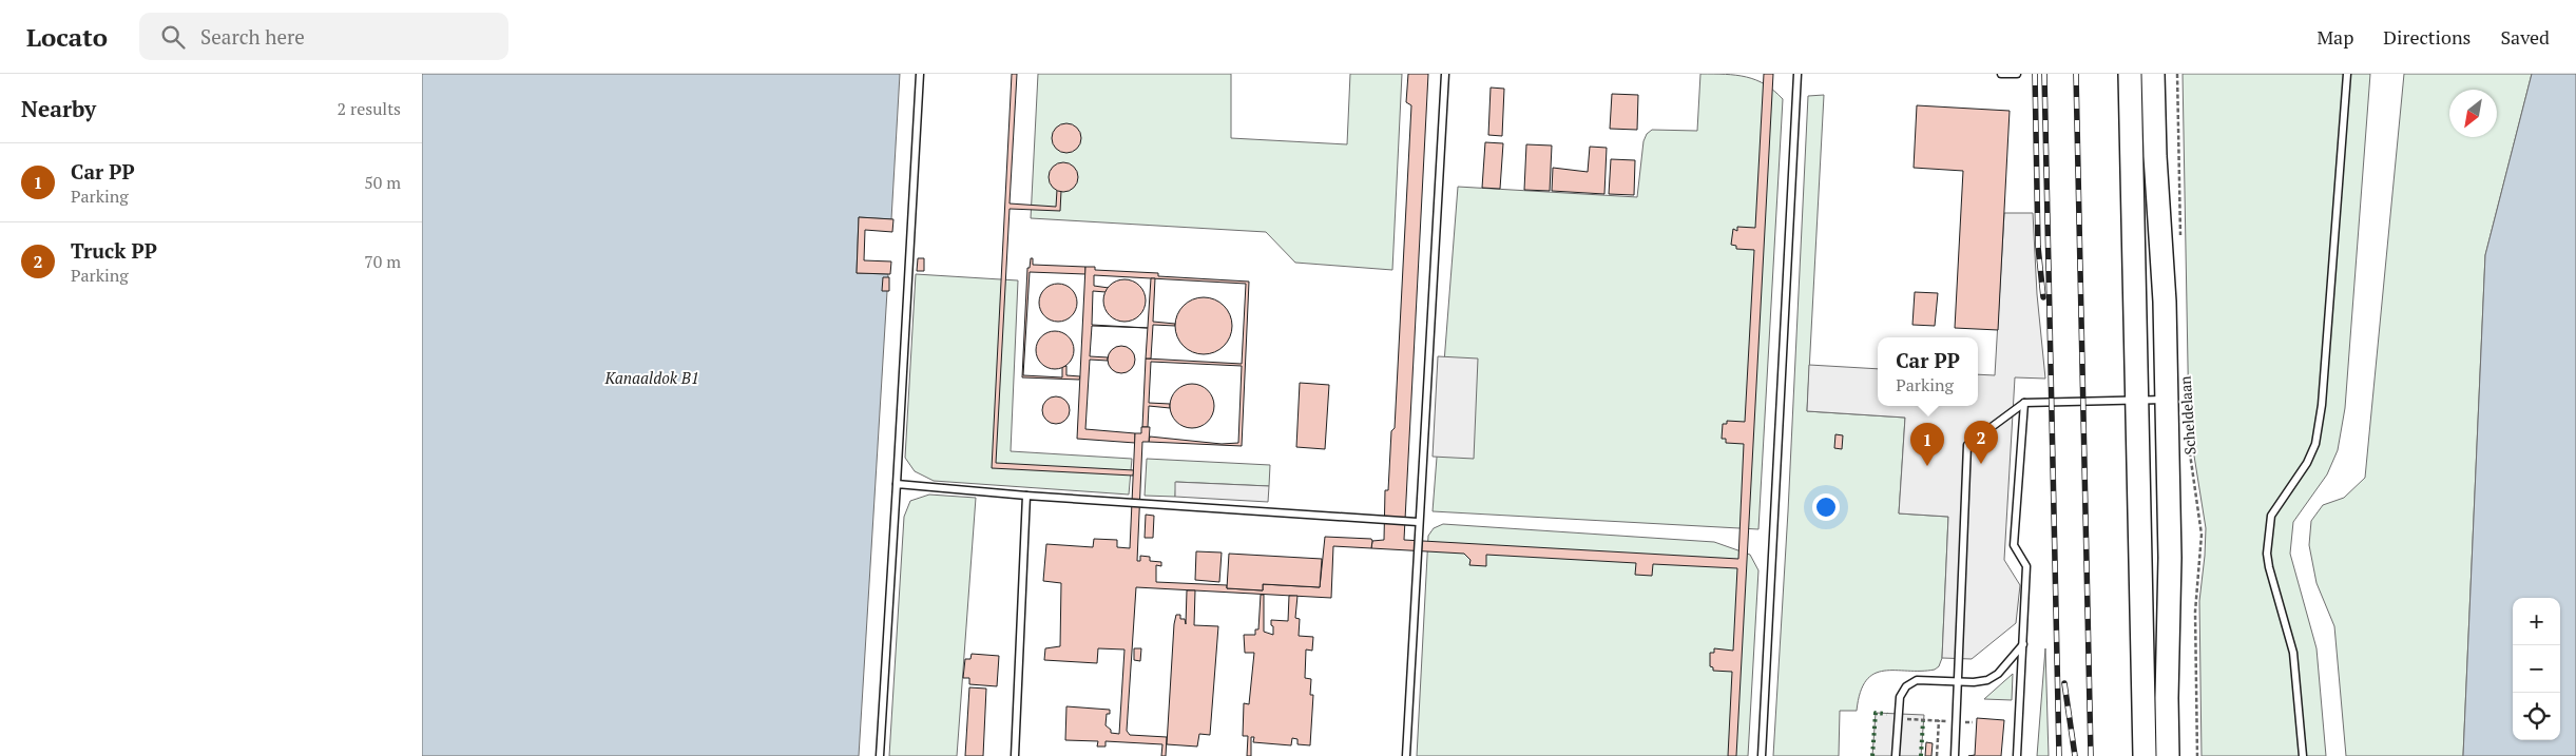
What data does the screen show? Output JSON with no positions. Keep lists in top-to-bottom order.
{
  "streets": {
    "main road": ["Scheldelaan"]
  },
  "water": ["Kanaaldok B1"],
  "north": "bottom left",
  "page": {
    "header": "Locato",
    "search": "Search here",
    "nav": ["Map", "Directions", "Saved"],
    "heading": ["Nearby", "2 results"],
    "list": [
      {
        "mark": "1",
        "name": "Car PP",
        "note": "Parking",
        "value": "50 m"
      },
      {
        "mark": "2",
        "name": "Truck PP",
        "note": "Parking",
        "value": "70 m"
      }
    ],
    "popup": ["Car PP", "Parking"],
    "pins": ["2", "1"],
    "map_buttons": ["+", "−"]
  }
}
